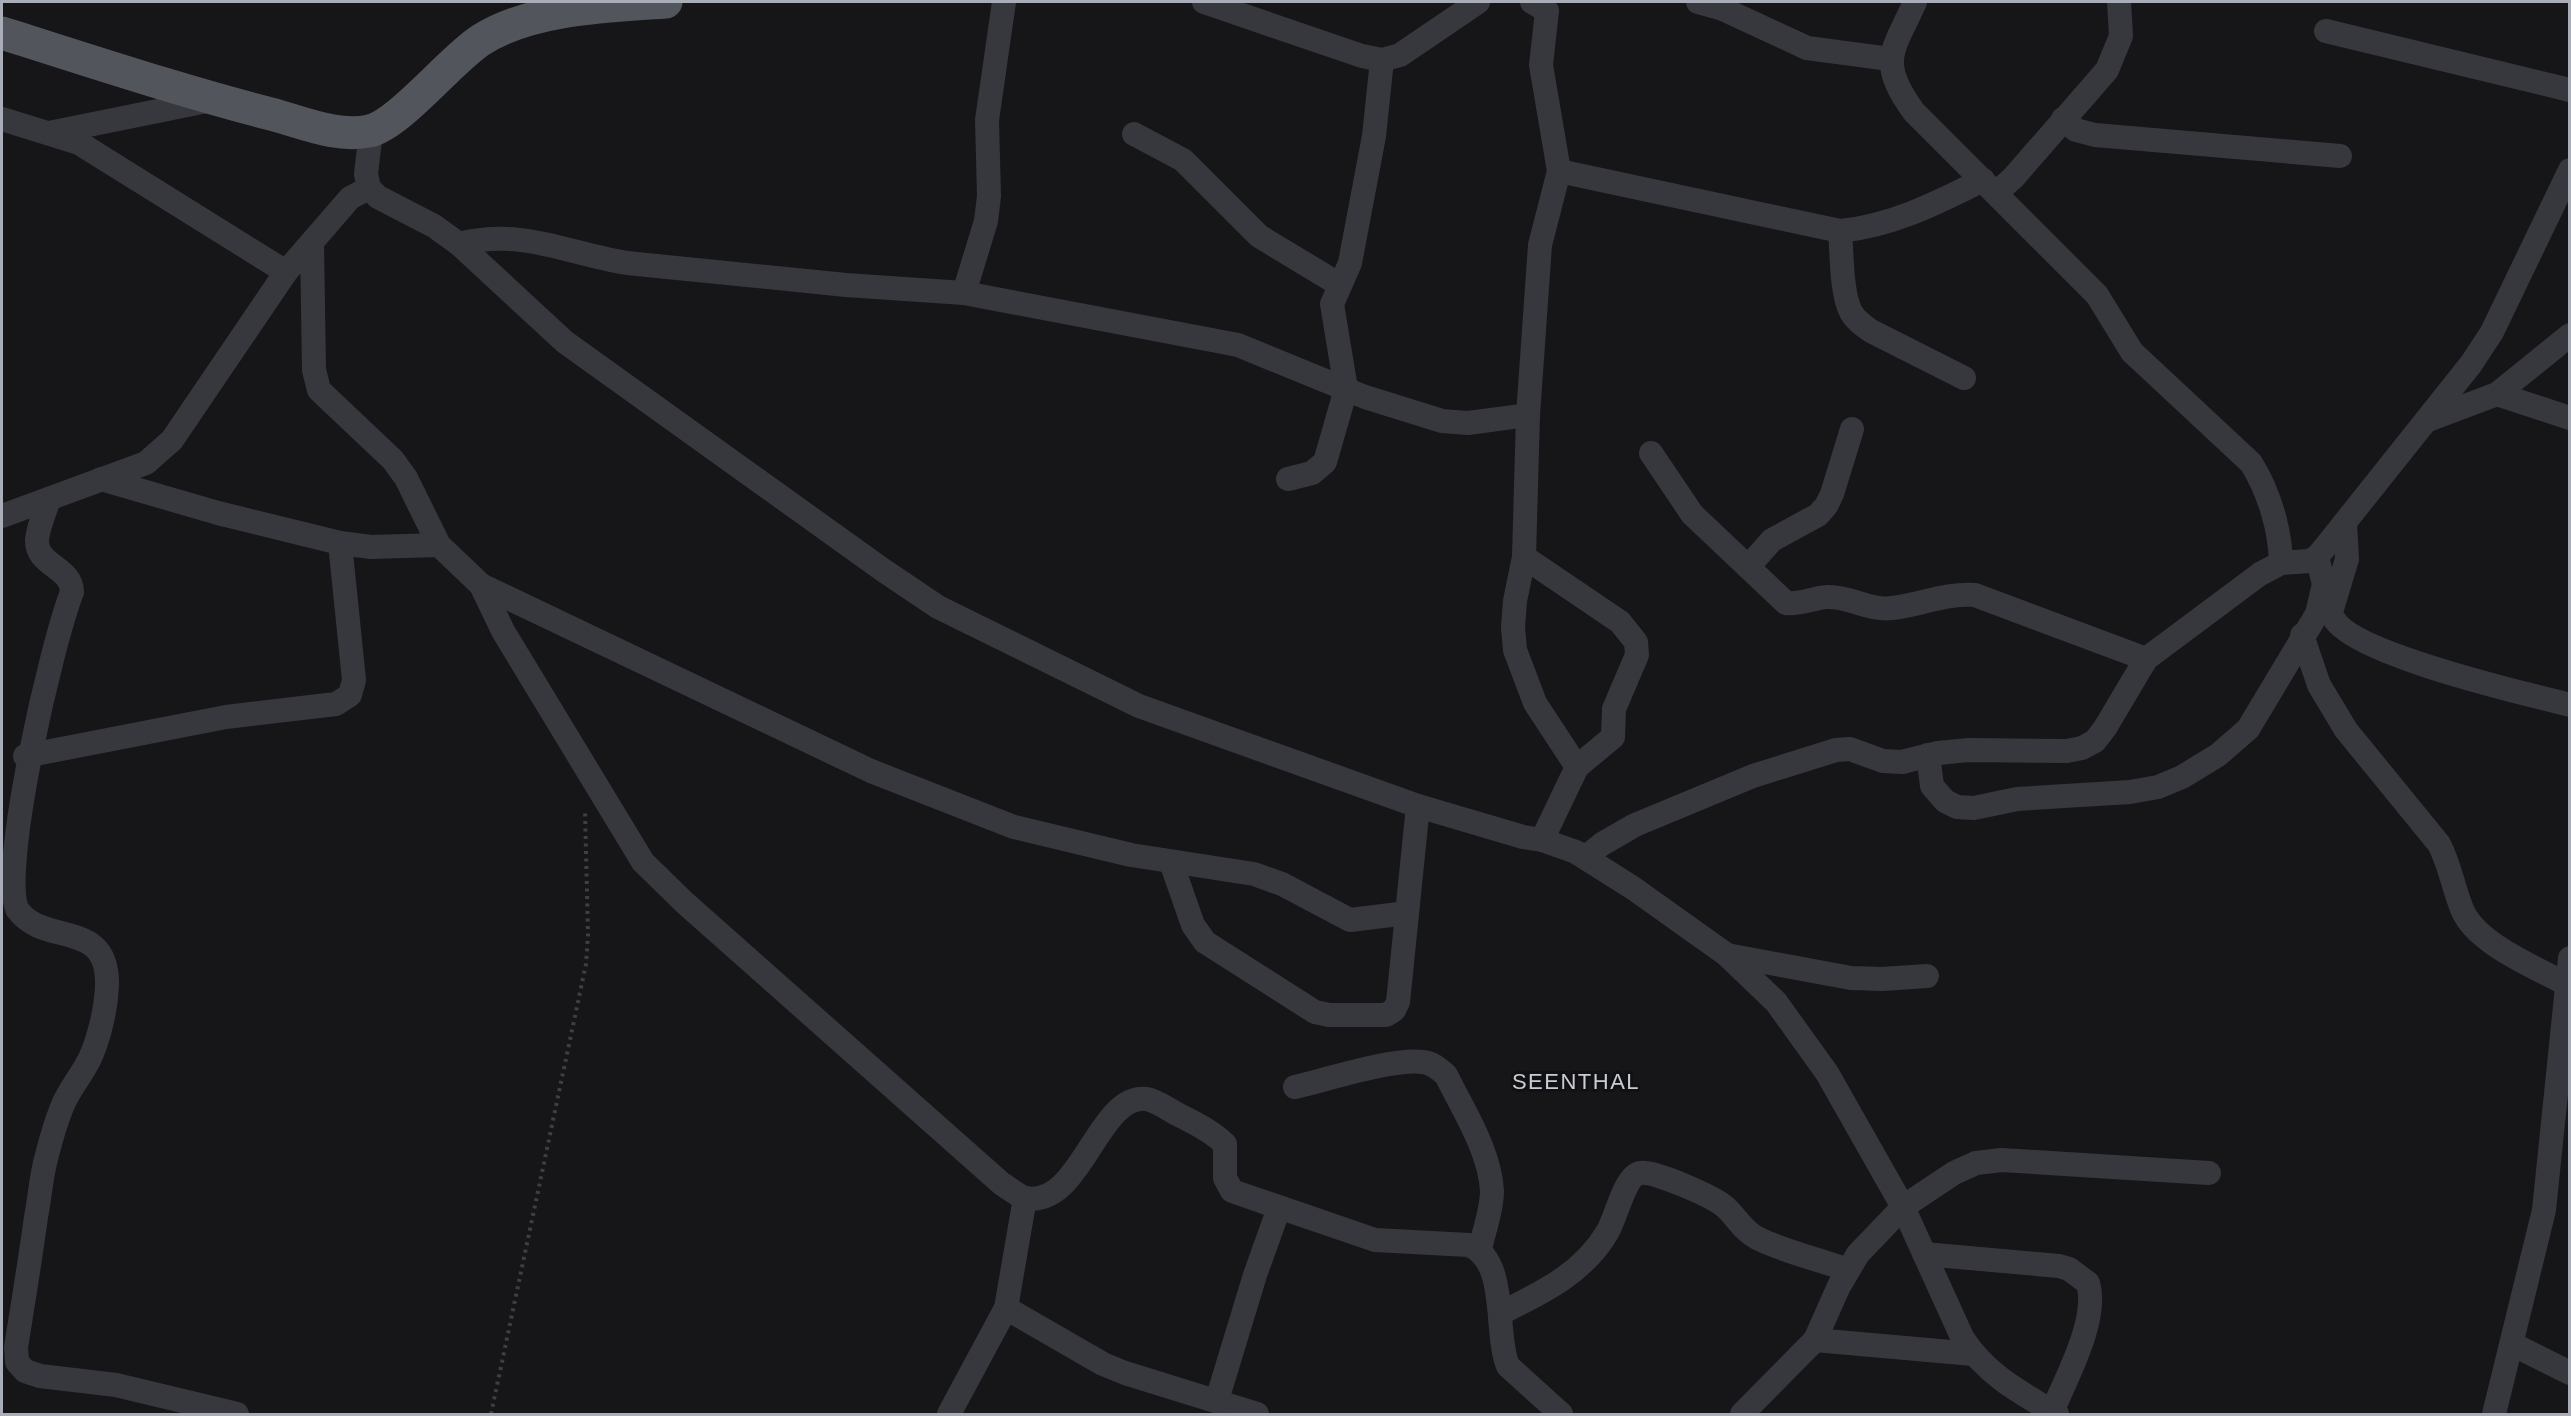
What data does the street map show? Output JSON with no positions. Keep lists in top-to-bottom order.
{
  "districts": ["SEENTHAL"]
}
